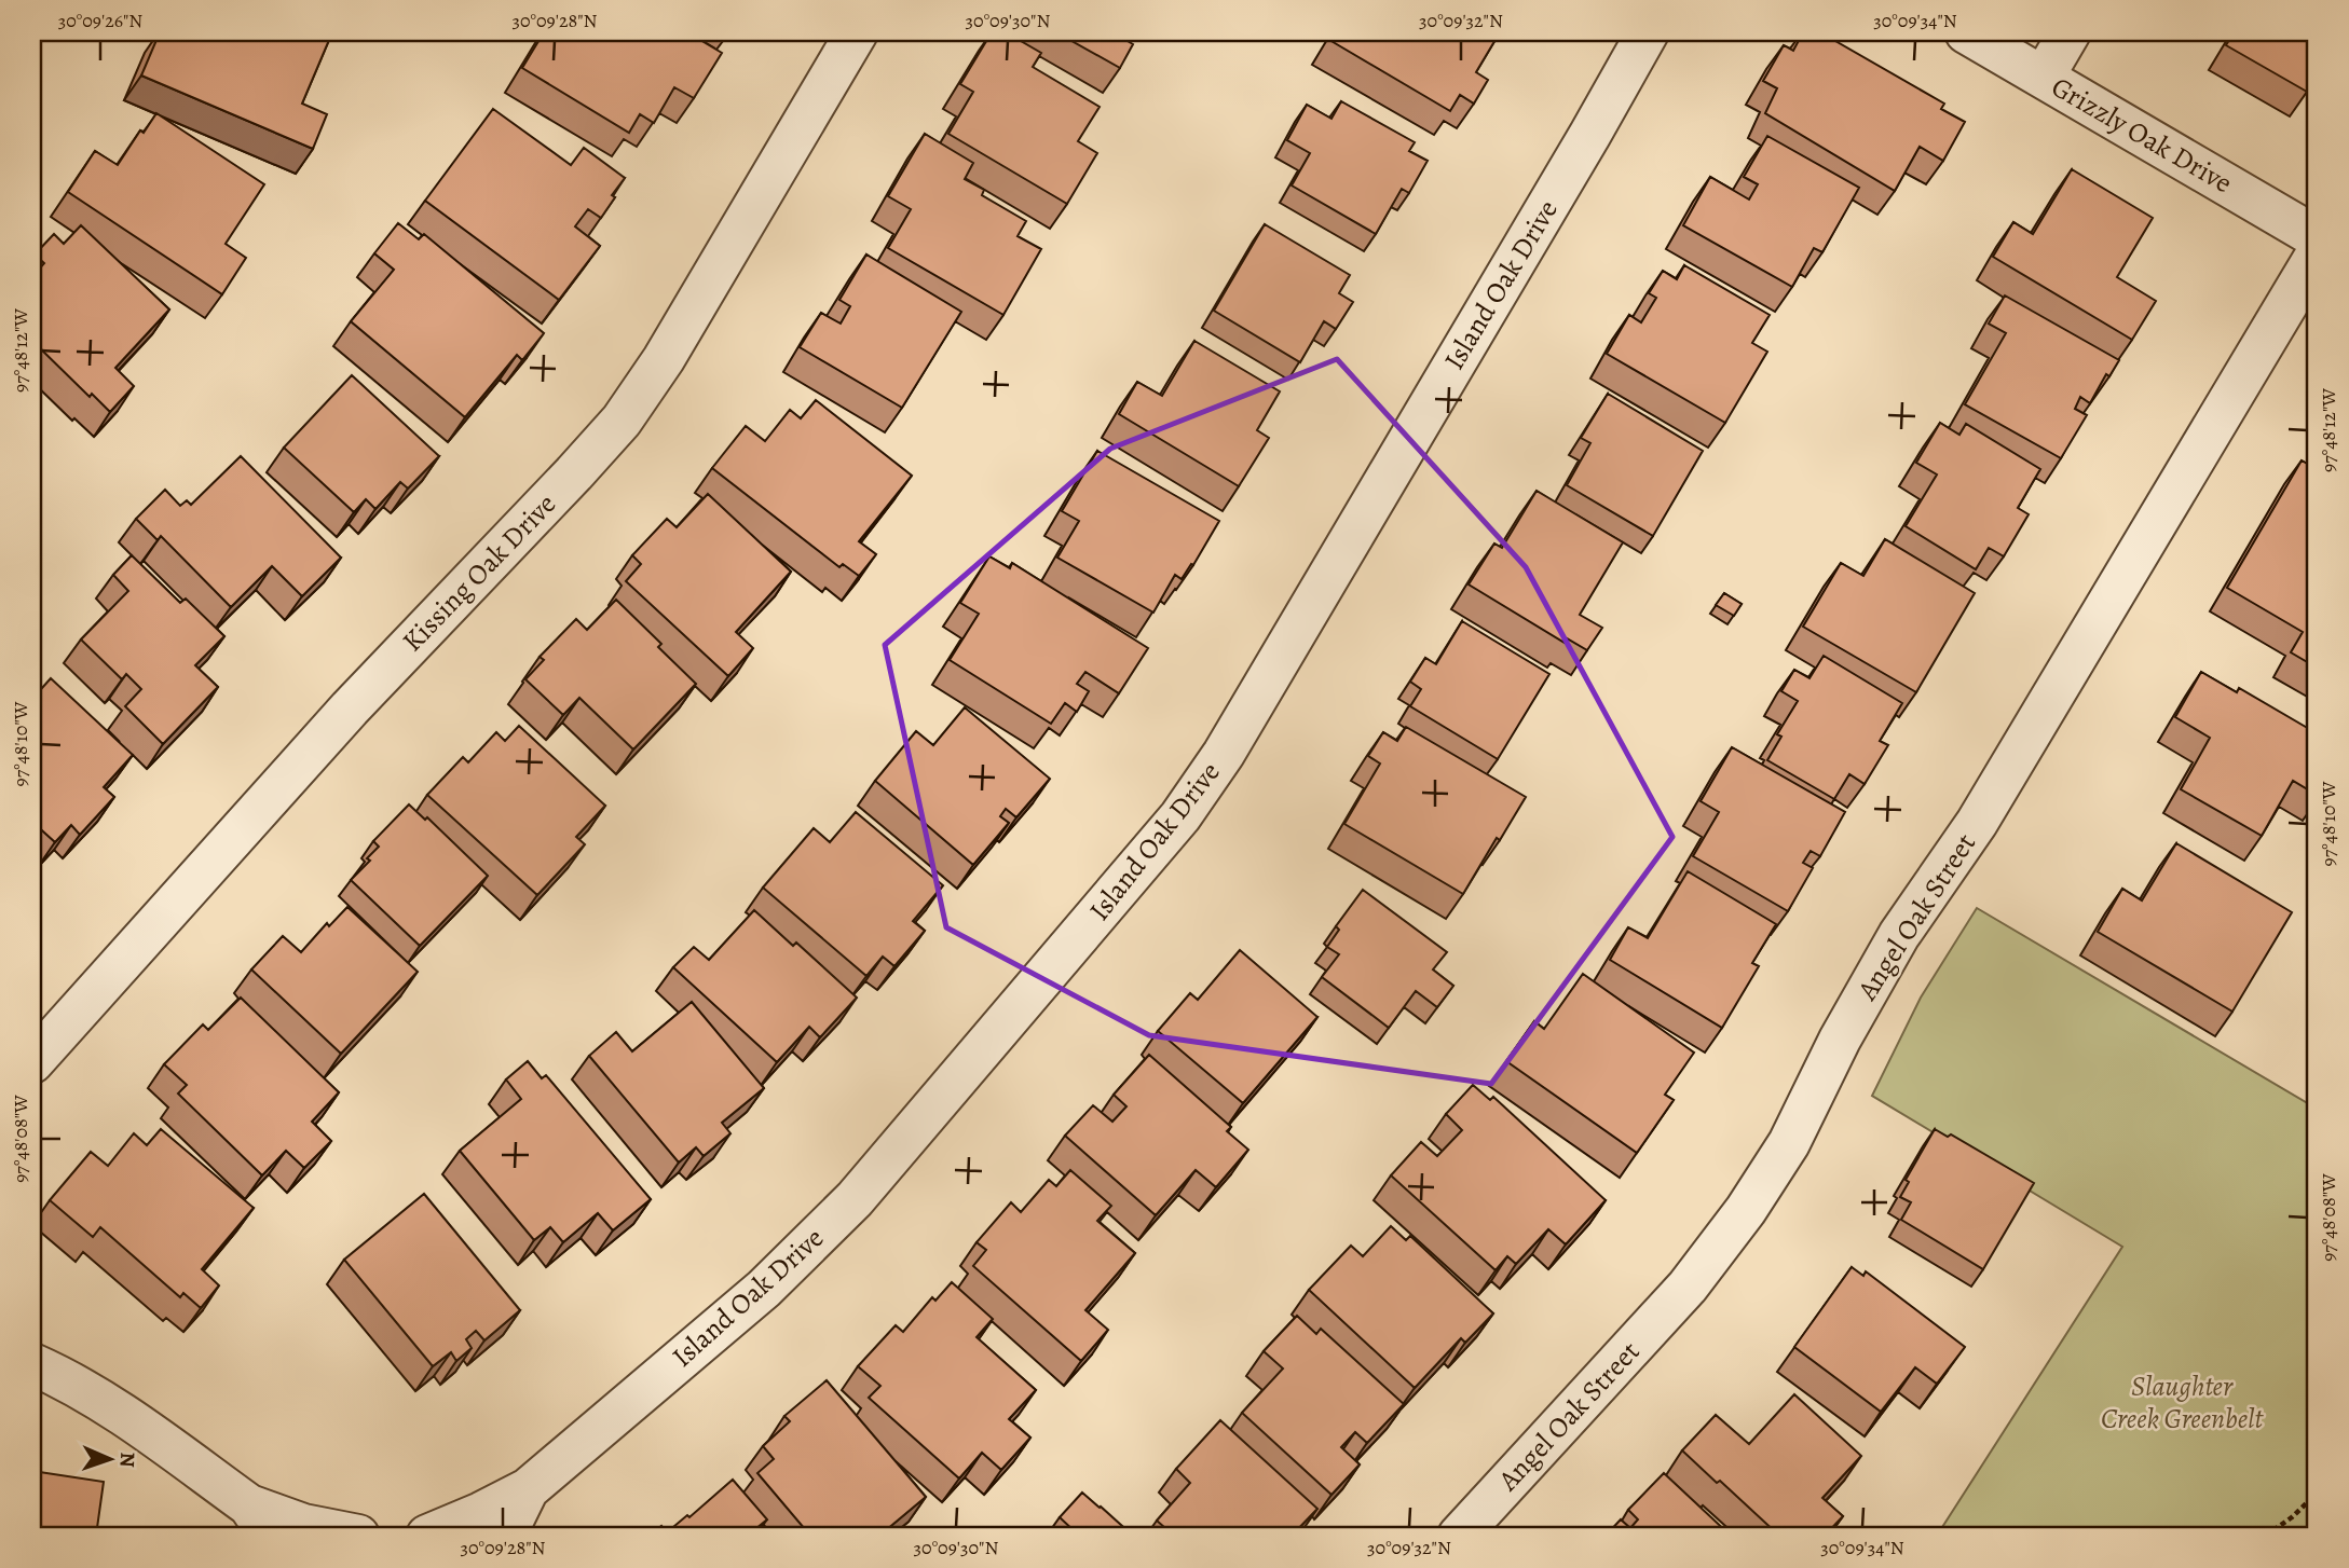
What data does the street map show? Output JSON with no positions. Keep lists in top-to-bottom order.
{
  "streets": {
    "street": [
      "Grizzly Oak Drive",
      "Island Oak Drive",
      "Kissing Oak Drive",
      "Angel Oak Street"
    ]
  },
  "parks": ["Slaughter Creek Greenbelt"],
  "north": "right",
  "coordinates": [
    "30°09'26\"N",
    "30°09'28\"N",
    "30°09'30\"N",
    "30°09'32\"N",
    "30°09'34\"N",
    "97°48'12\"W",
    "97°48'10\"W",
    "97°48'08\"W"
  ]
}
